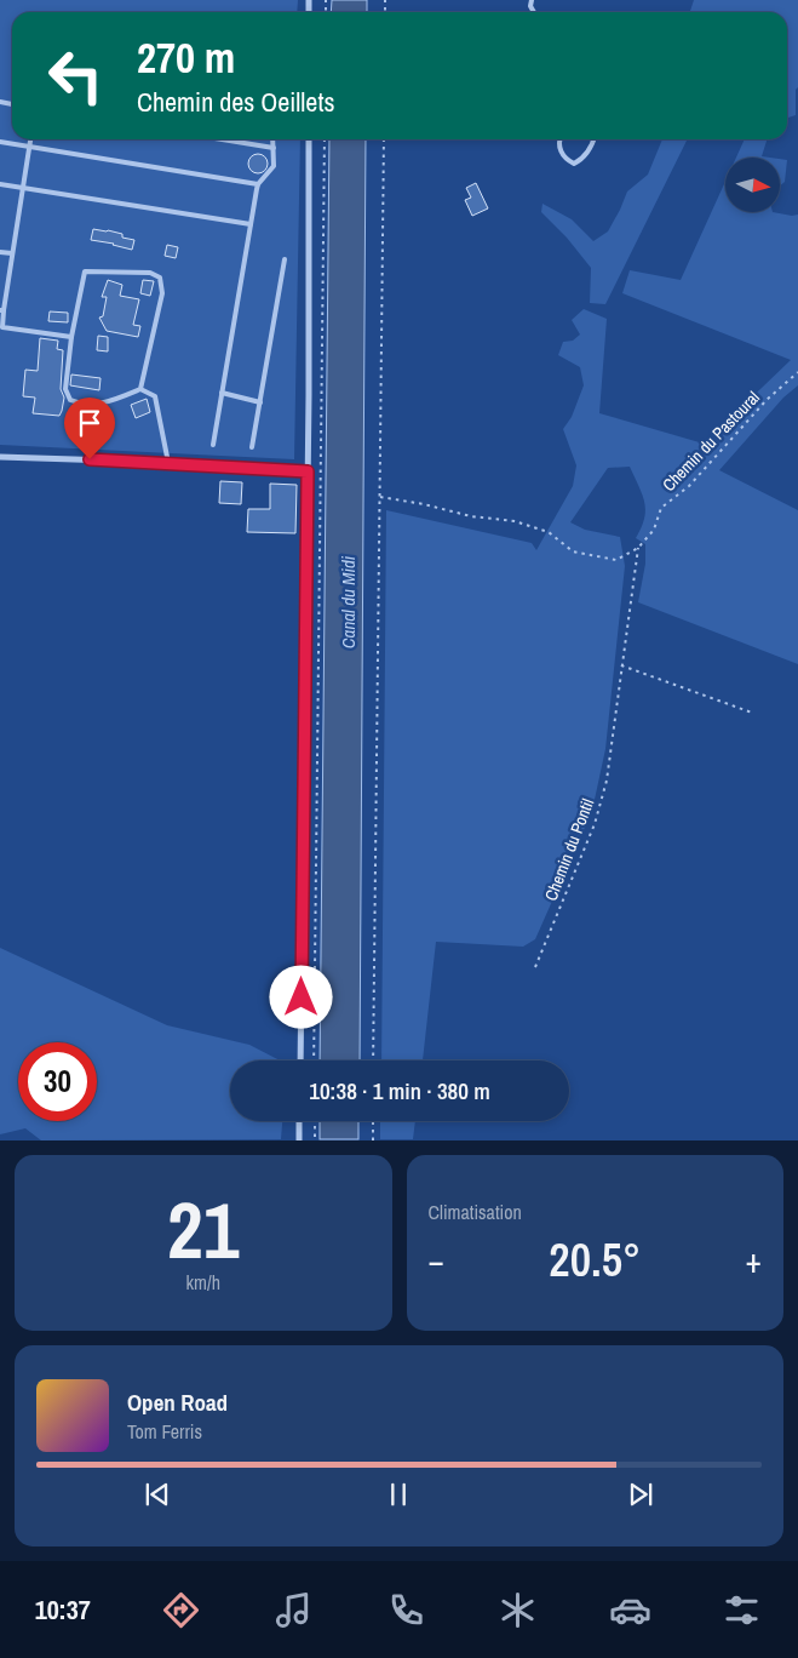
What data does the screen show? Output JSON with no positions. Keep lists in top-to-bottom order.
{
  "streets": {
    "path": ["Chemin du Pastoural", "Chemin du Pontil"]
  },
  "crossings": [
    ["Chemin du Pastoural", "Chemin du Pontil"]
  ],
  "water": ["Canal du Midi"],
  "north": "right",
  "page": {
    "turn": ["270 m", "Chemin des Oeillets"],
    "limit": "30",
    "trip": "10:38 · 1 min · 380 m",
    "tile": [
      ["21", "km/h"],
      "Climatisation"
    ],
    "heat": ["−", "20.5°", "+"],
    "song": ["Open Road", "Tom Ferris"],
    "tabs": "10:37"
  }
}
